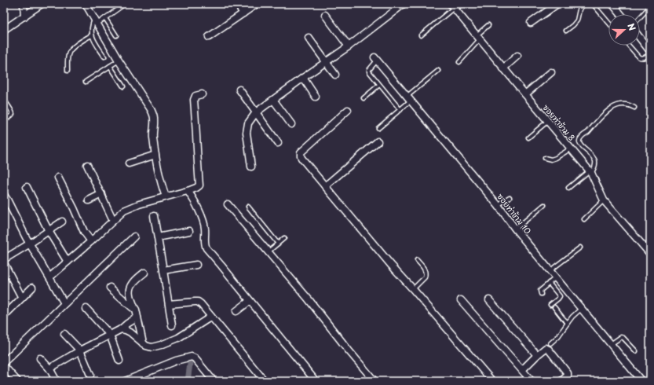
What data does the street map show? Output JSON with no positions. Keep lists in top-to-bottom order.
{
  "streets": {
    "street": ["ซอยท่าข้าม 8", "ซอยท่าข้าม 10"]
  },
  "north": "right"
}
